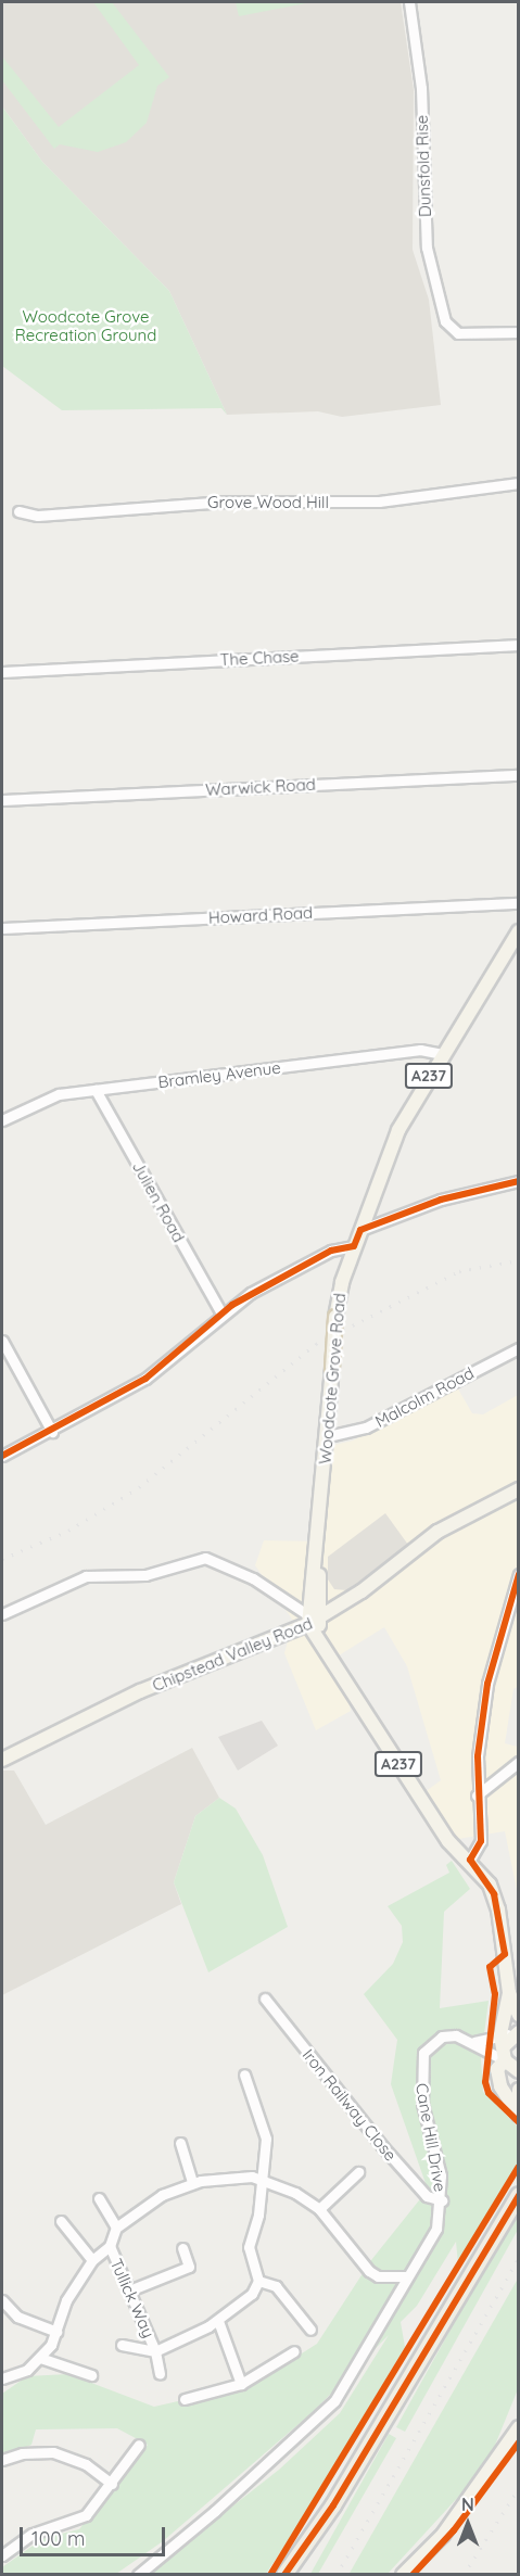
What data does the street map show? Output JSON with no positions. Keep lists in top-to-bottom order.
{
  "streets": {
    "main road": ["A237", "Woodcote Grove Road", "Chipstead Valley Road"],
    "street": [
      "Dunsfold Rise",
      "Grove Wood Hill",
      "The Chase",
      "Warwick Road",
      "Howard Road",
      "Bramley Avenue",
      "Julien Road",
      "Malcolm Road",
      "Iron Railway Close",
      "Cane Hill Drive",
      "Tullick Way"
    ]
  },
  "crossings": [
    ["Bramley Avenue", "Julien Road"],
    ["Bramley Avenue", "Woodcote Grove Road"],
    ["A237", "Woodcote Grove Road"],
    ["A237", "Chipstead Valley Road"],
    ["A237", "Cane Hill Drive"],
    ["Woodcote Grove Road", "Malcolm Road"],
    ["Woodcote Grove Road", "Chipstead Valley Road"],
    ["Iron Railway Close", "Cane Hill Drive"]
  ],
  "parks": ["Woodcote Grove Recreation Ground"],
  "scale_bar": "100 m",
  "north": "top"
}
